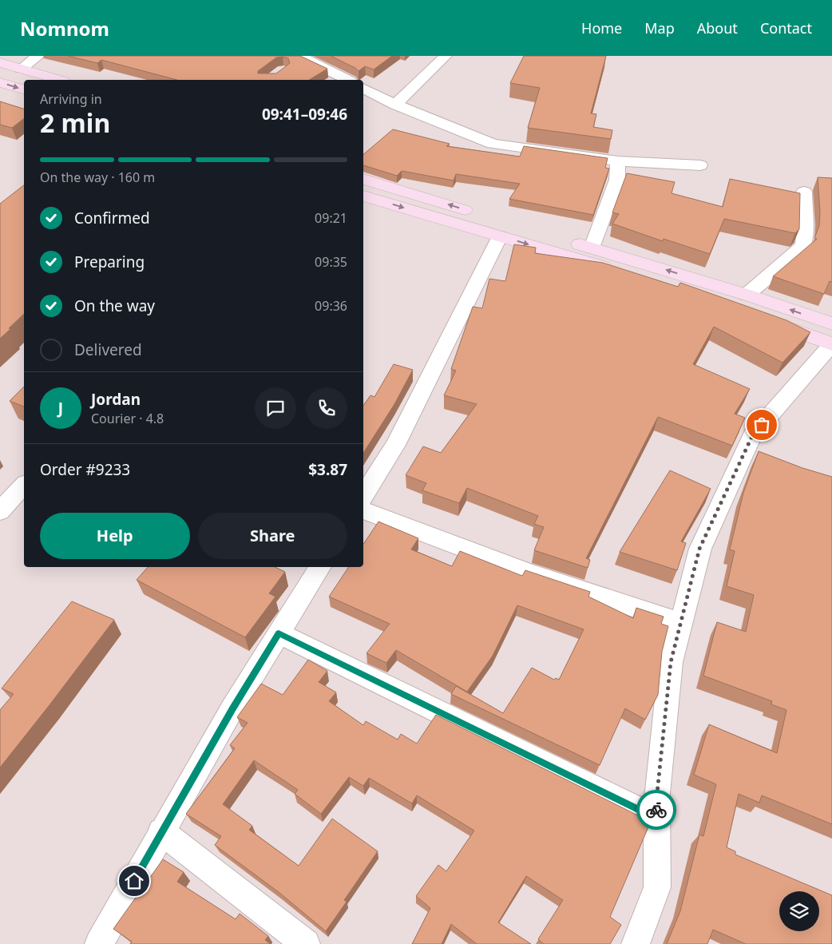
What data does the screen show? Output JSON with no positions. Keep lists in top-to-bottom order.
{
  "page": {
    "header": "Nomnom",
    "nav": [
      "Home",
      "Map",
      "About",
      "Contact"
    ],
    "heading": ["2 min", "Arriving in", "09:41–09:46"],
    "panel": [
      "Jordan",
      "Courier · 4.8",
      "Order #9233",
      "$3.87"
    ],
    "bar": "On the way · 160 m",
    "list": [
      ["Confirmed", "09:21"],
      ["Preparing", "09:35"],
      ["On the way", "09:36"],
      "Delivered"
    ],
    "round": "J",
    "buttons": ["Help", "Share"]
  }
}
